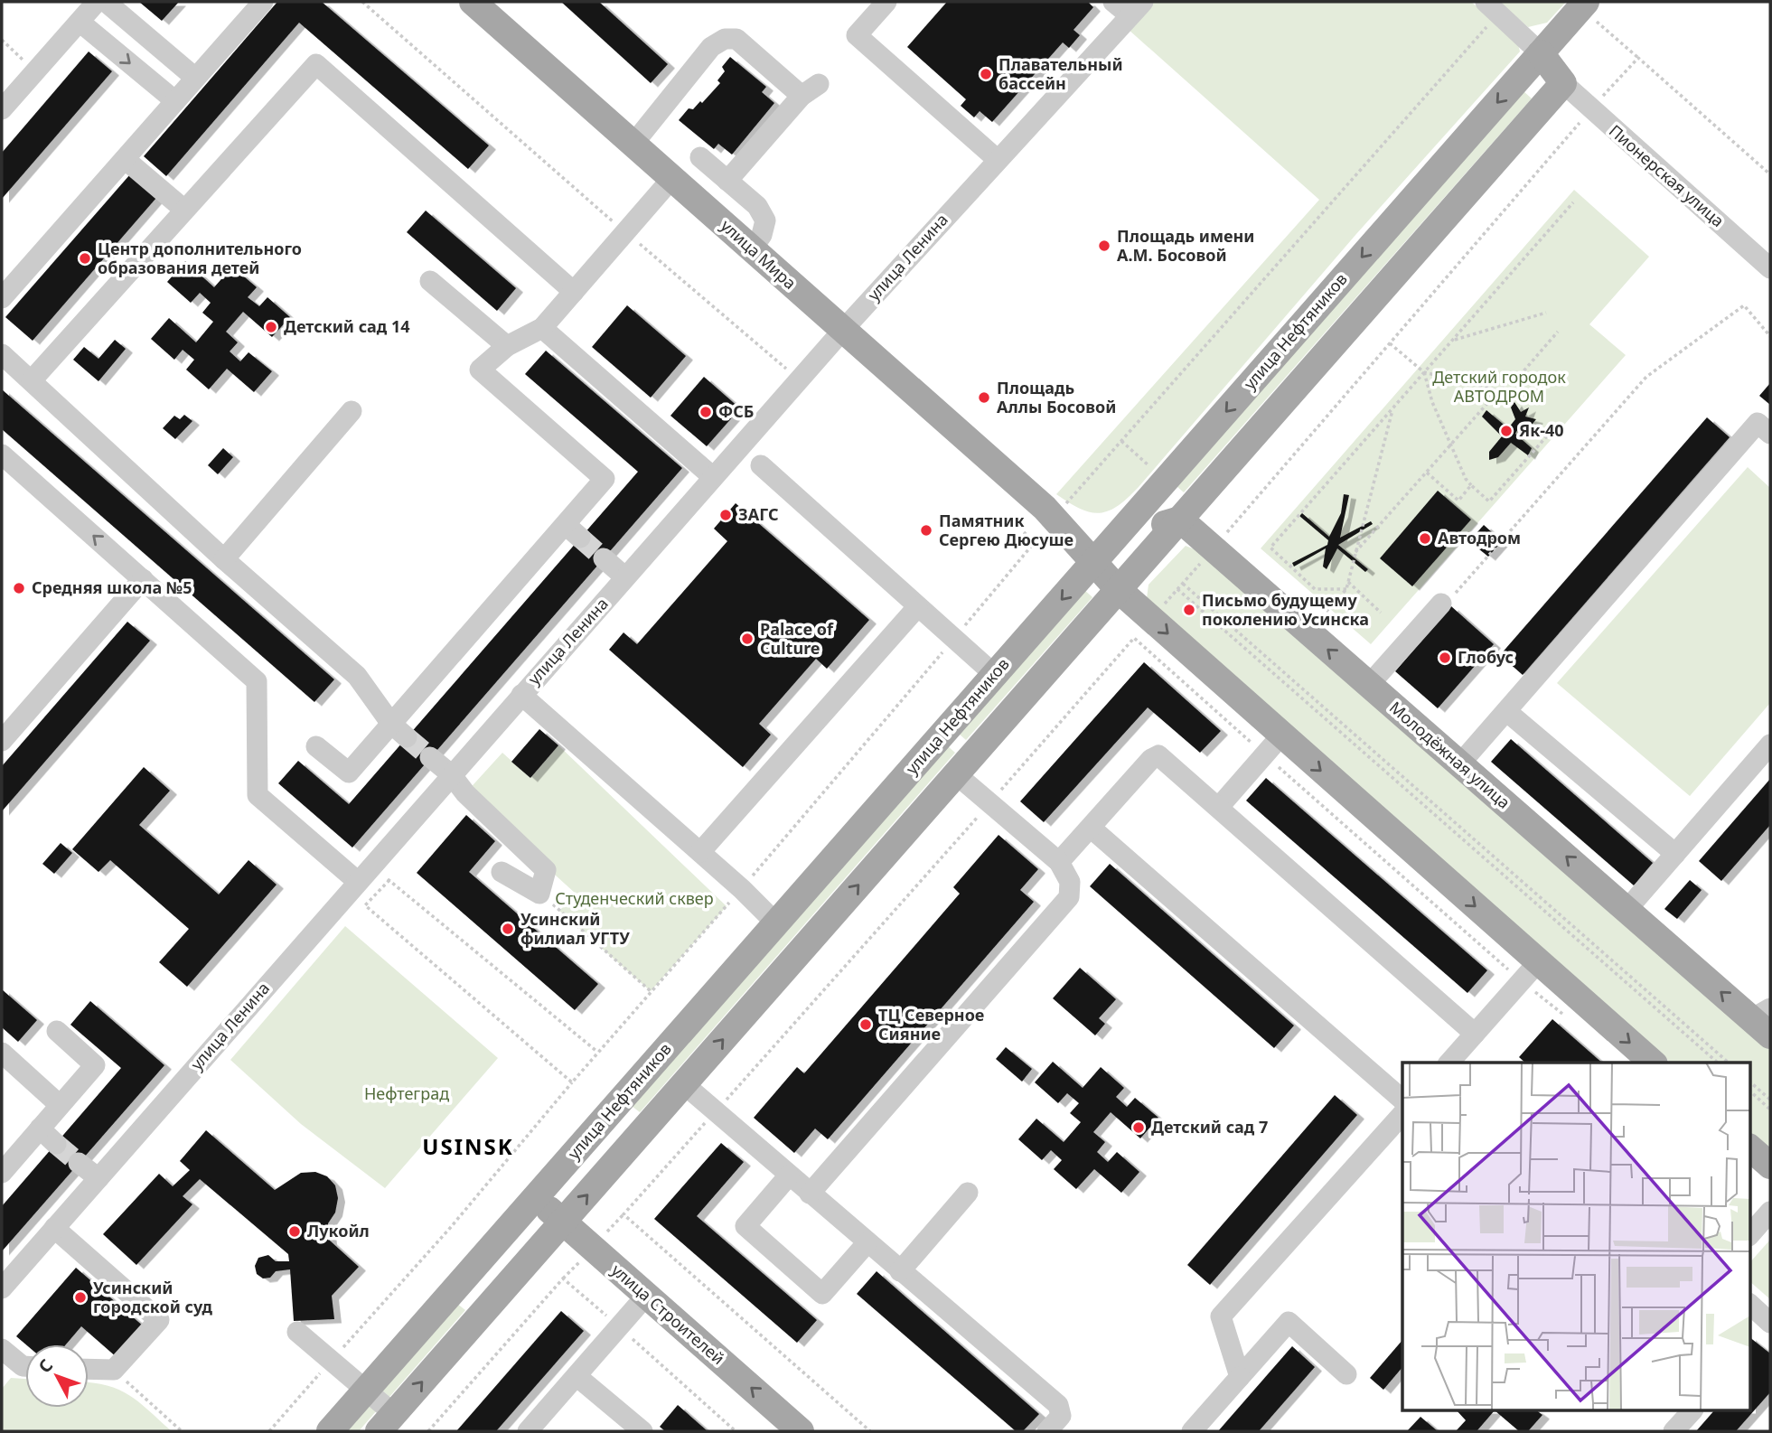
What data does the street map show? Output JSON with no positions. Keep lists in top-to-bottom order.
{
  "streets": {
    "main road": [
      "улица Мира",
      "улица Нефтяников",
      "Молодёжная улица",
      "улица Строителей"
    ],
    "street": ["Пионерская улица", "улица Ленина"]
  },
  "crossings": [
    ["улица Мира", "улица Ленина"],
    ["улица Мира", "улица Нефтяников"],
    ["улица Нефтяников", "улица Строителей"]
  ],
  "one_way": ["улица Строителей"],
  "districts": ["USINSK"],
  "parks": ["Детский городок АВТОДРОМ", "Студенческий сквер", "Нефтеград"],
  "places": [
    "Плавательный бассейн",
    "Площадь имени А.М. Босовой",
    "Центр дополнительного образования детей",
    "Детский сад 14",
    "Площадь Аллы Босовой",
    "ФСБ",
    "Як-40",
    "ЗАГС",
    "Памятник Сергею Дюсуше",
    "Автодром",
    "Средняя школа №5",
    "Письмо будущему поколению Усинска",
    "Palace of Culture",
    "Глобус",
    "Усинский филиал УГТУ",
    "ТЦ Северное Сияние",
    "Детский сад 7",
    "Лукойл",
    "Усинский городской суд"
  ],
  "north": "top left"
}
